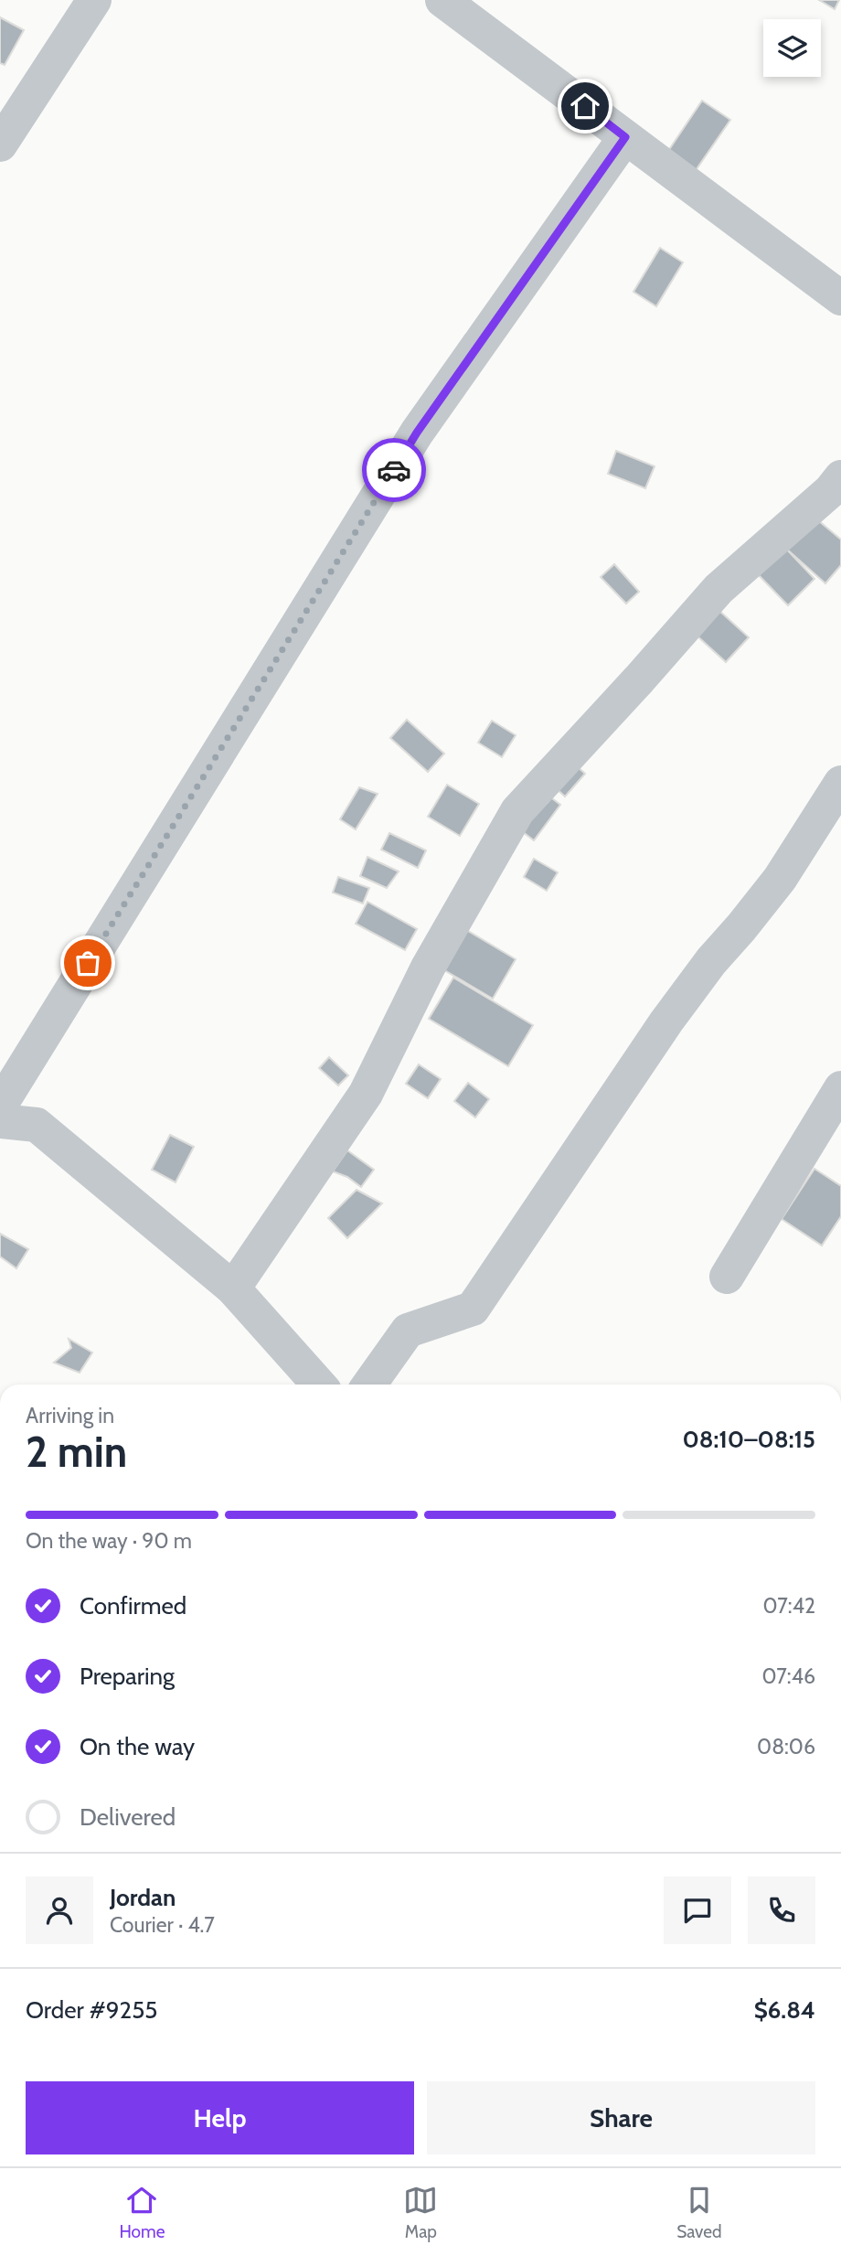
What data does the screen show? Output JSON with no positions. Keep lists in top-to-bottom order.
{
  "page": {
    "heading": ["2 min", "Arriving in", "08:10–08:15"],
    "panel": [
      "Jordan",
      "Courier · 4.7",
      "Order #9255",
      "$6.84"
    ],
    "bar": "On the way · 90 m",
    "list": [
      ["Confirmed", "07:42"],
      ["Preparing", "07:46"],
      ["On the way", "08:06"],
      "Delivered"
    ],
    "buttons": ["Help", "Share"],
    "tabs": ["Home", "Map", "Saved"]
  }
}
